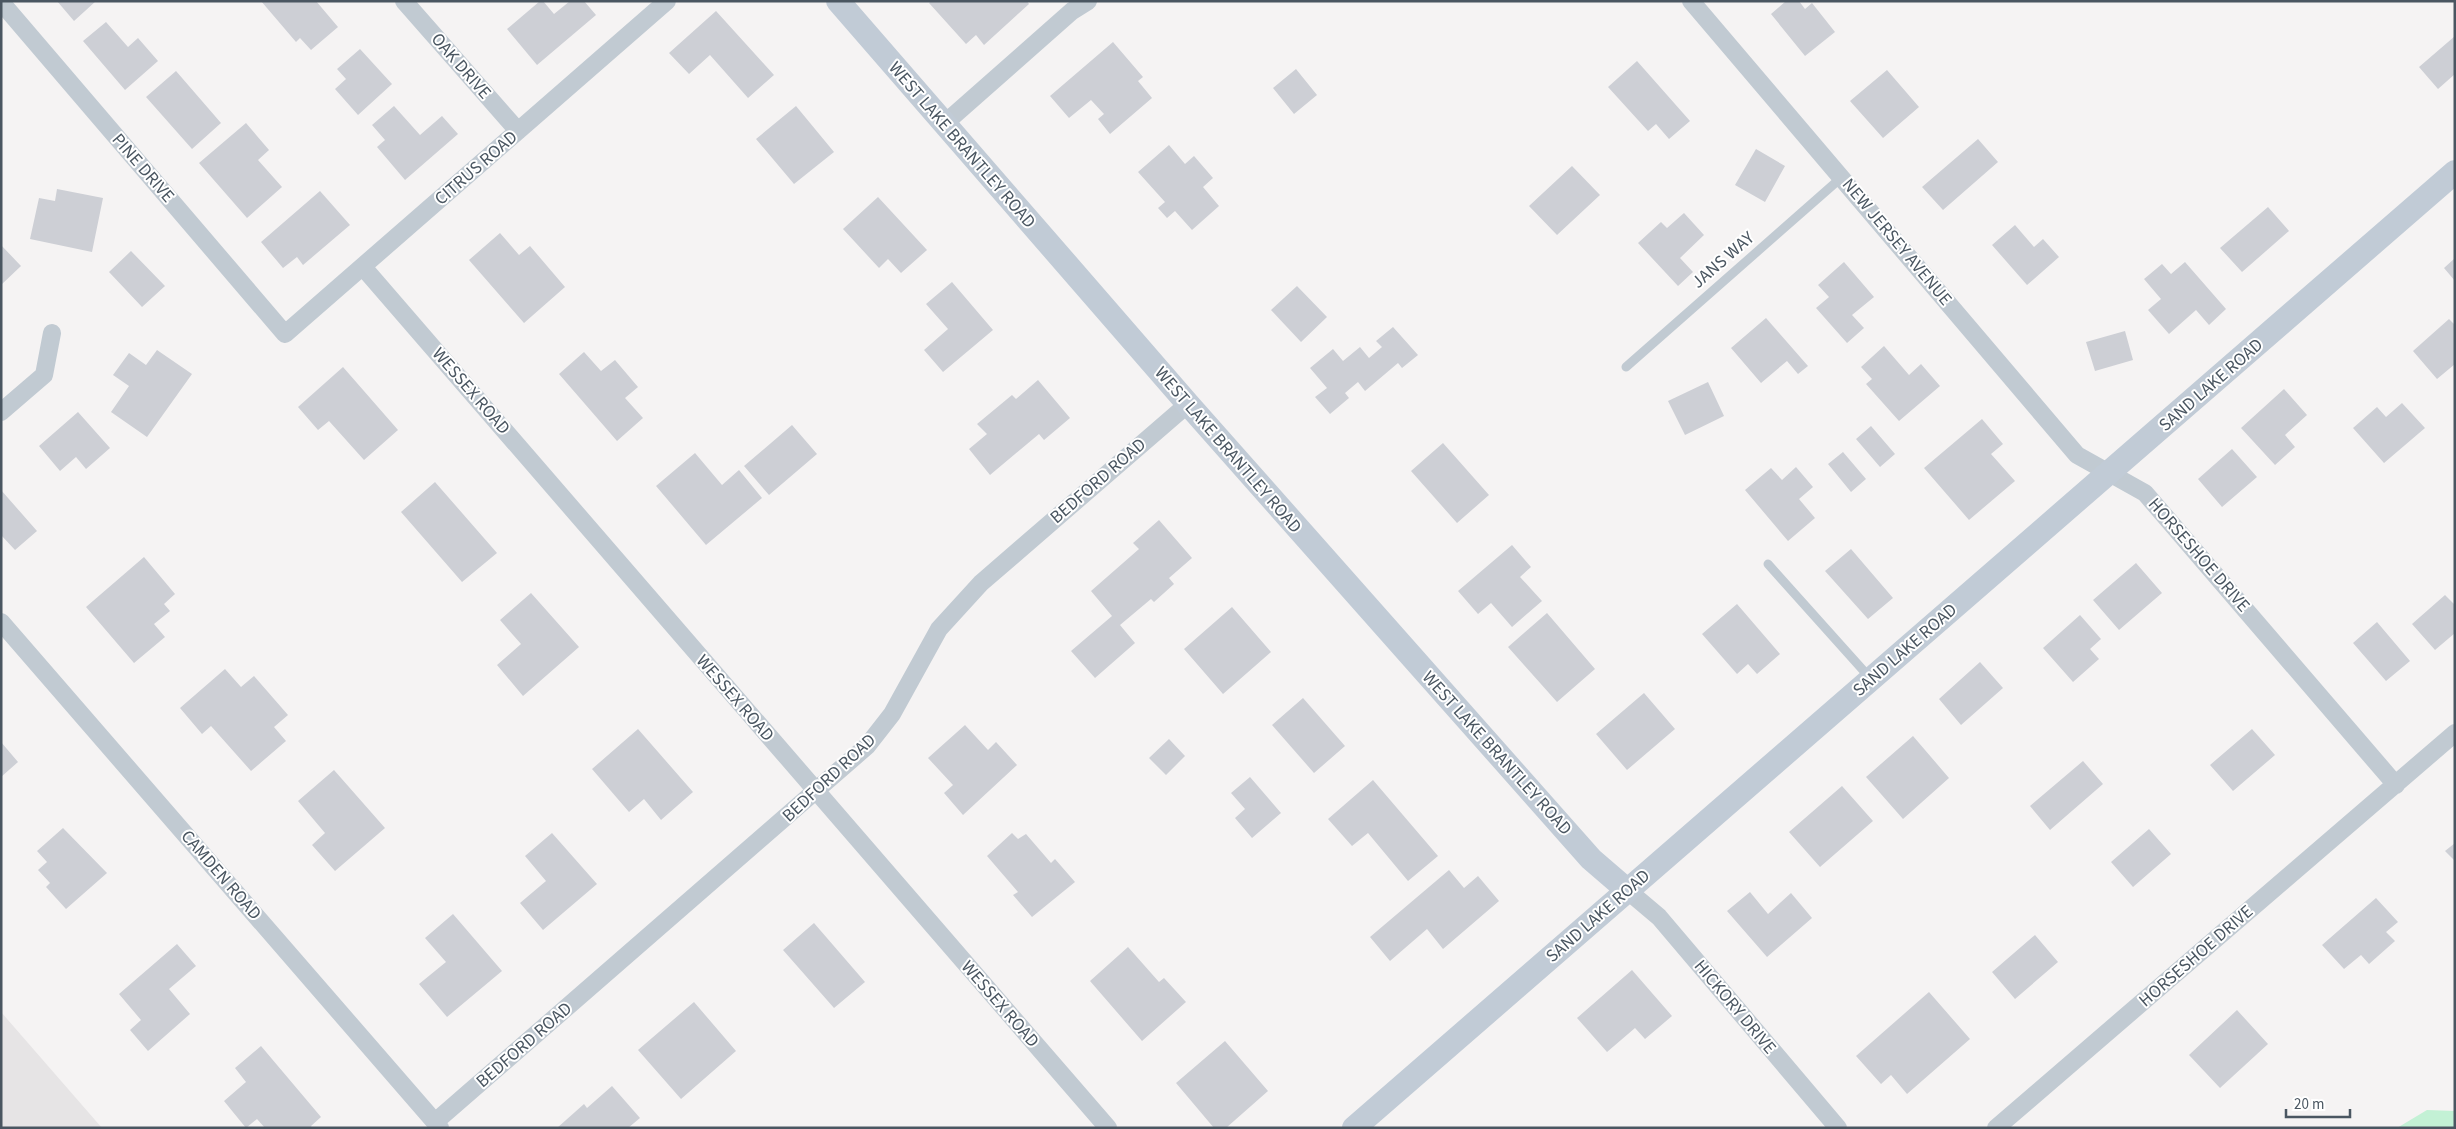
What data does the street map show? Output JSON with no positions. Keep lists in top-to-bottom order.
{
  "streets": {
    "street": [
      "OAK DRIVE",
      "WEST LAKE BRANTLEY ROAD",
      "PINE DRIVE",
      "CITRUS ROAD",
      "NEW JERSEY AVENUE",
      "SAND LAKE ROAD",
      "WESSEX ROAD",
      "BEDFORD ROAD",
      "HORSESHOE DRIVE",
      "CAMDEN ROAD",
      "HICKORY DRIVE"
    ],
    "lane": ["JANS WAY"]
  },
  "crossings": [
    ["OAK DRIVE", "CITRUS ROAD"],
    ["WEST LAKE BRANTLEY ROAD", "SAND LAKE ROAD"],
    ["WEST LAKE BRANTLEY ROAD", "BEDFORD ROAD"],
    ["WEST LAKE BRANTLEY ROAD", "HICKORY DRIVE"],
    ["PINE DRIVE", "CITRUS ROAD"],
    ["CITRUS ROAD", "WESSEX ROAD"],
    ["NEW JERSEY AVENUE", "JANS WAY"],
    ["NEW JERSEY AVENUE", "SAND LAKE ROAD"],
    ["NEW JERSEY AVENUE", "HORSESHOE DRIVE"],
    ["SAND LAKE ROAD", "HORSESHOE DRIVE"],
    ["SAND LAKE ROAD", "HICKORY DRIVE"],
    ["WESSEX ROAD", "BEDFORD ROAD"],
    ["BEDFORD ROAD", "CAMDEN ROAD"]
  ],
  "scale_bar": "20 m"
}
